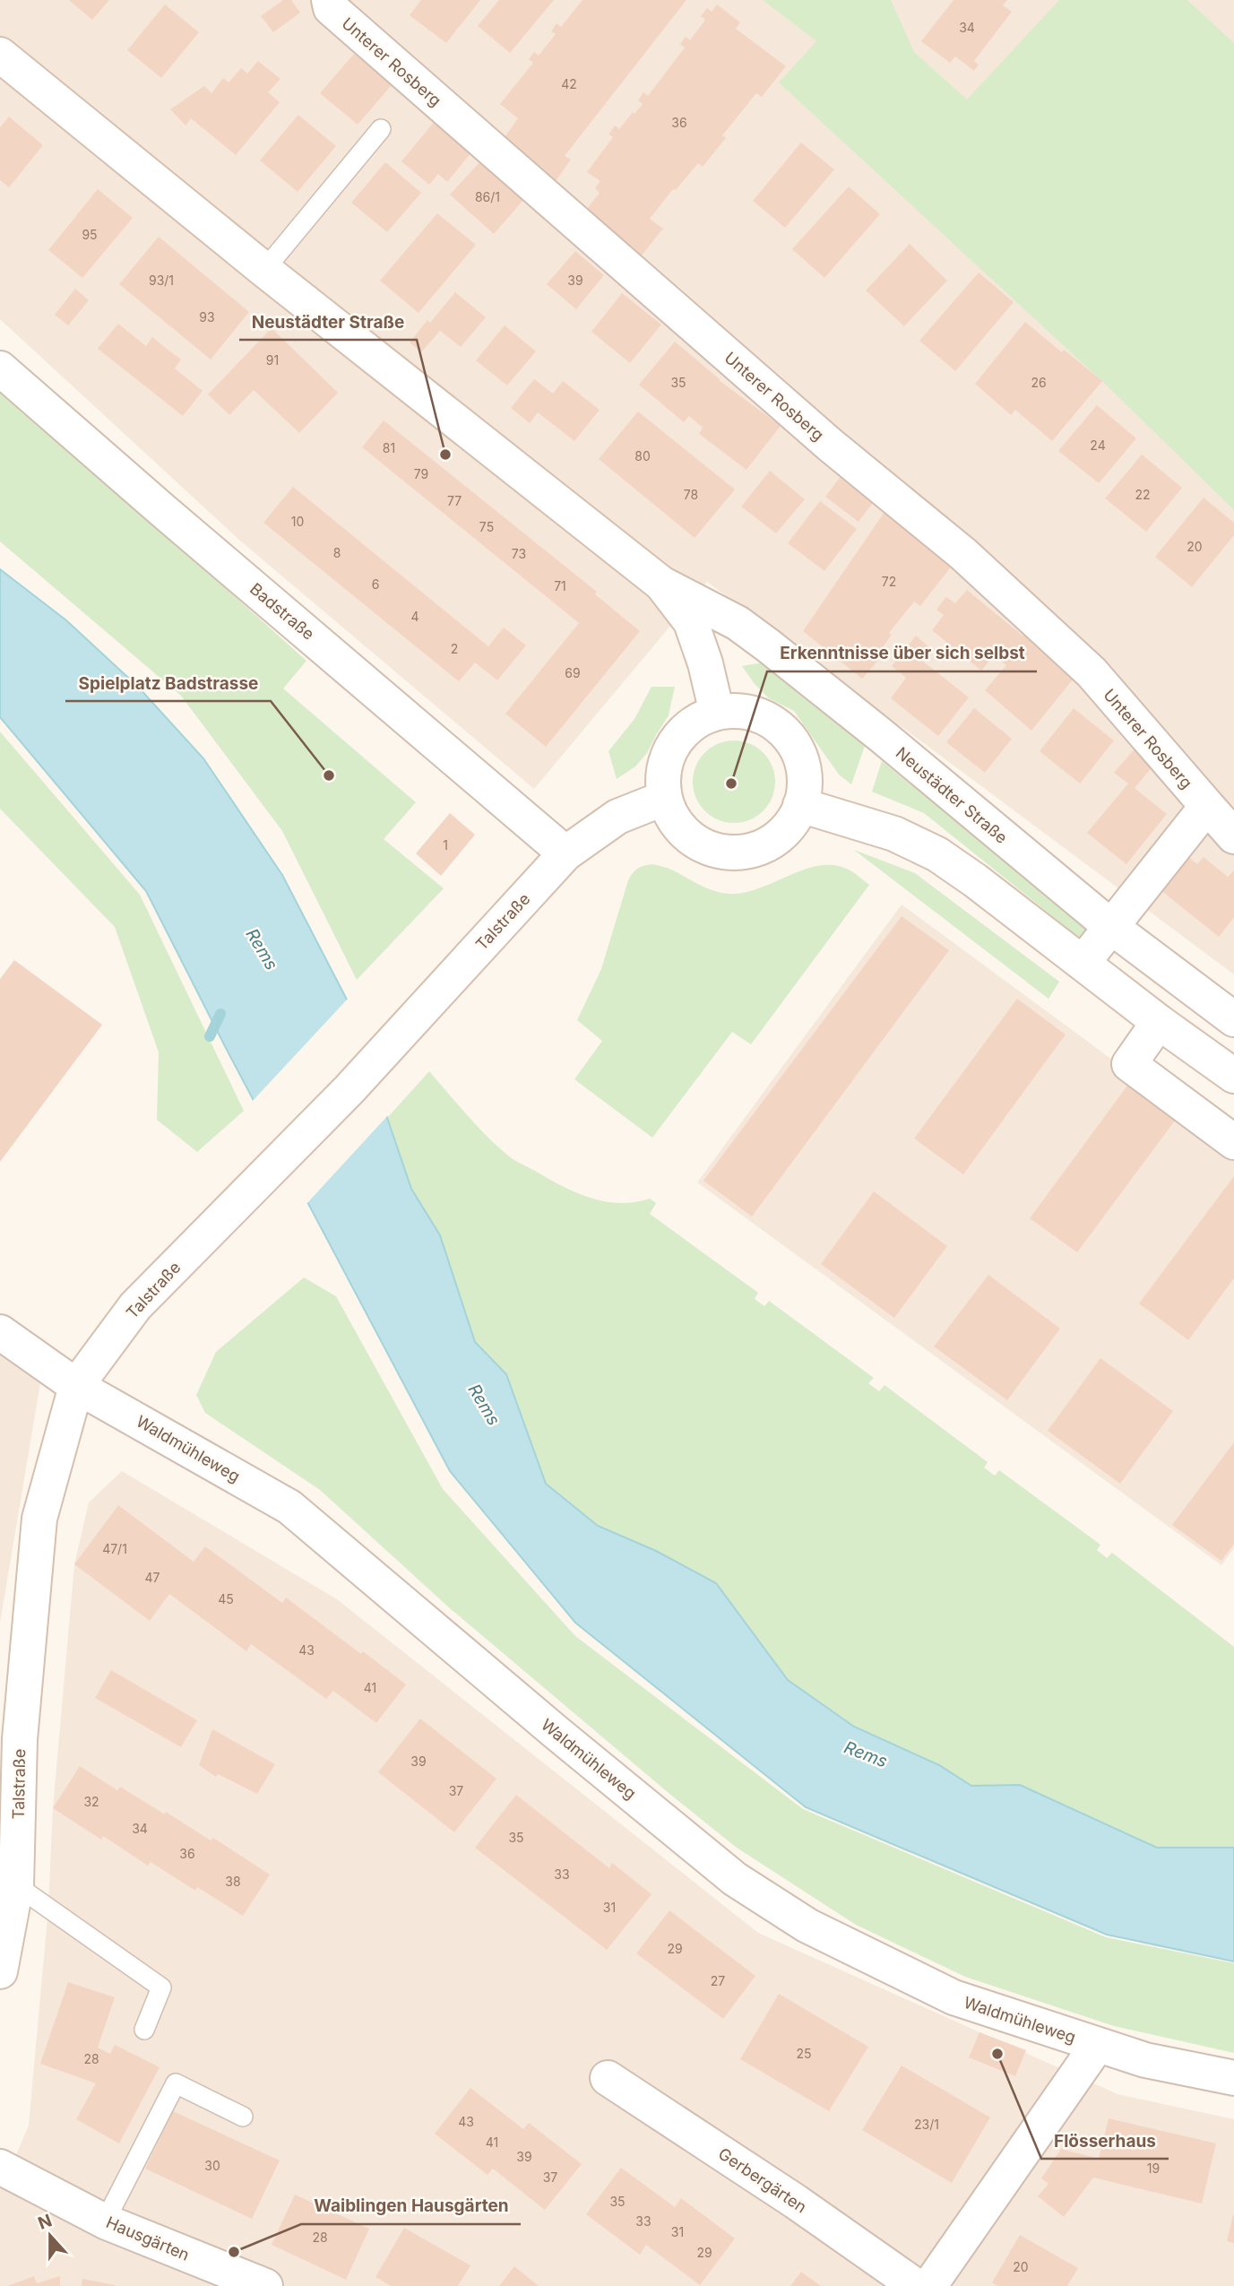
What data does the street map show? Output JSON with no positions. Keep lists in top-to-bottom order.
{
  "streets": {
    "street": [
      "Unterer Rosberg",
      "Badstraße",
      "Neustädter Straße",
      "Talstraße",
      "Waldmühleweg",
      "Gerbergärten",
      "Hausgärten"
    ]
  },
  "crossings": [
    ["Badstraße", "Talstraße"],
    ["Neustädter Straße", "Talstraße"],
    ["Talstraße", "Waldmühleweg"]
  ],
  "water": ["Rems"],
  "places": [
    "Neustädter Straße",
    "Spielplatz Badstrasse",
    "Erkenntnisse über sich selbst",
    "Flösserhaus",
    "Waiblingen Hausgärten"
  ],
  "house_numbers": [
    "34",
    "42",
    "36",
    "86/1",
    "95",
    "93/1",
    "39",
    "93",
    "91",
    "35",
    "26",
    "24",
    "81",
    "80",
    "79",
    "78",
    "22",
    "77",
    "10",
    "75",
    "20",
    "8",
    "73",
    "72",
    "6",
    "71",
    "4",
    "2",
    "69",
    "1",
    "47/1",
    "47",
    "45",
    "43",
    "41",
    "39",
    "37",
    "32",
    "34",
    "35",
    "36",
    "33",
    "38",
    "31",
    "29",
    "27",
    "25",
    "28",
    "43",
    "23/1",
    "41",
    "39",
    "30",
    "19",
    "37",
    "35",
    "33",
    "31",
    "28",
    "29",
    "20"
  ],
  "north": "top"
}
